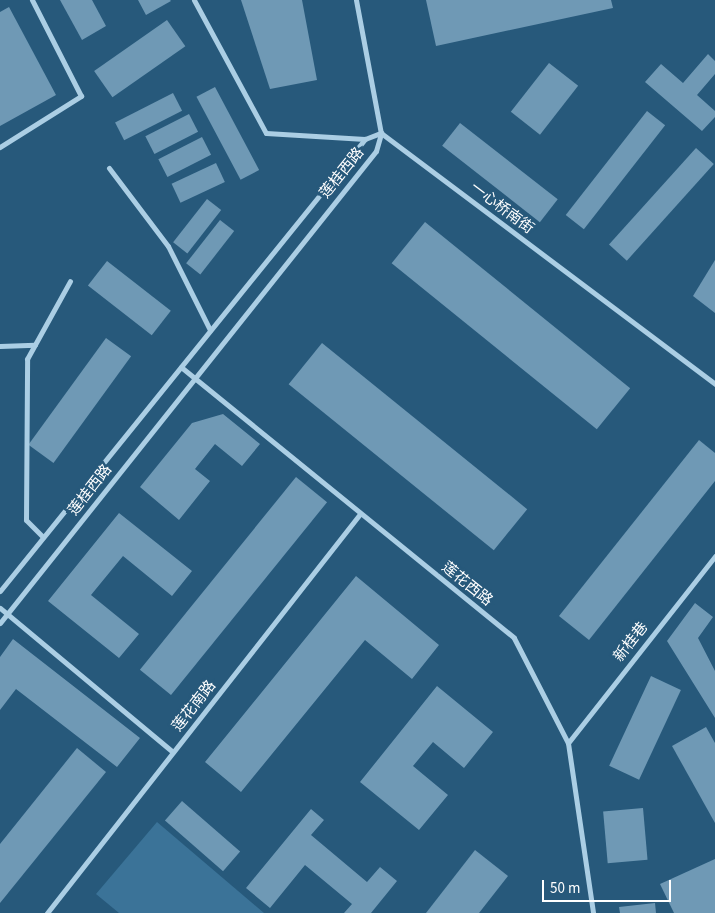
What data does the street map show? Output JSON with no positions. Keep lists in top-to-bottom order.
{
  "streets": {
    "street": [
      "莲桂西路",
      "一心桥南街",
      "莲花西路",
      "新桂巷",
      "莲花南路"
    ]
  },
  "crossings": [
    ["莲桂西路", "一心桥南街"],
    ["莲桂西路", "莲花西路"],
    ["莲花西路", "新桂巷"],
    ["莲花西路", "莲花南路"]
  ],
  "scale_bar": "50 m"
}
